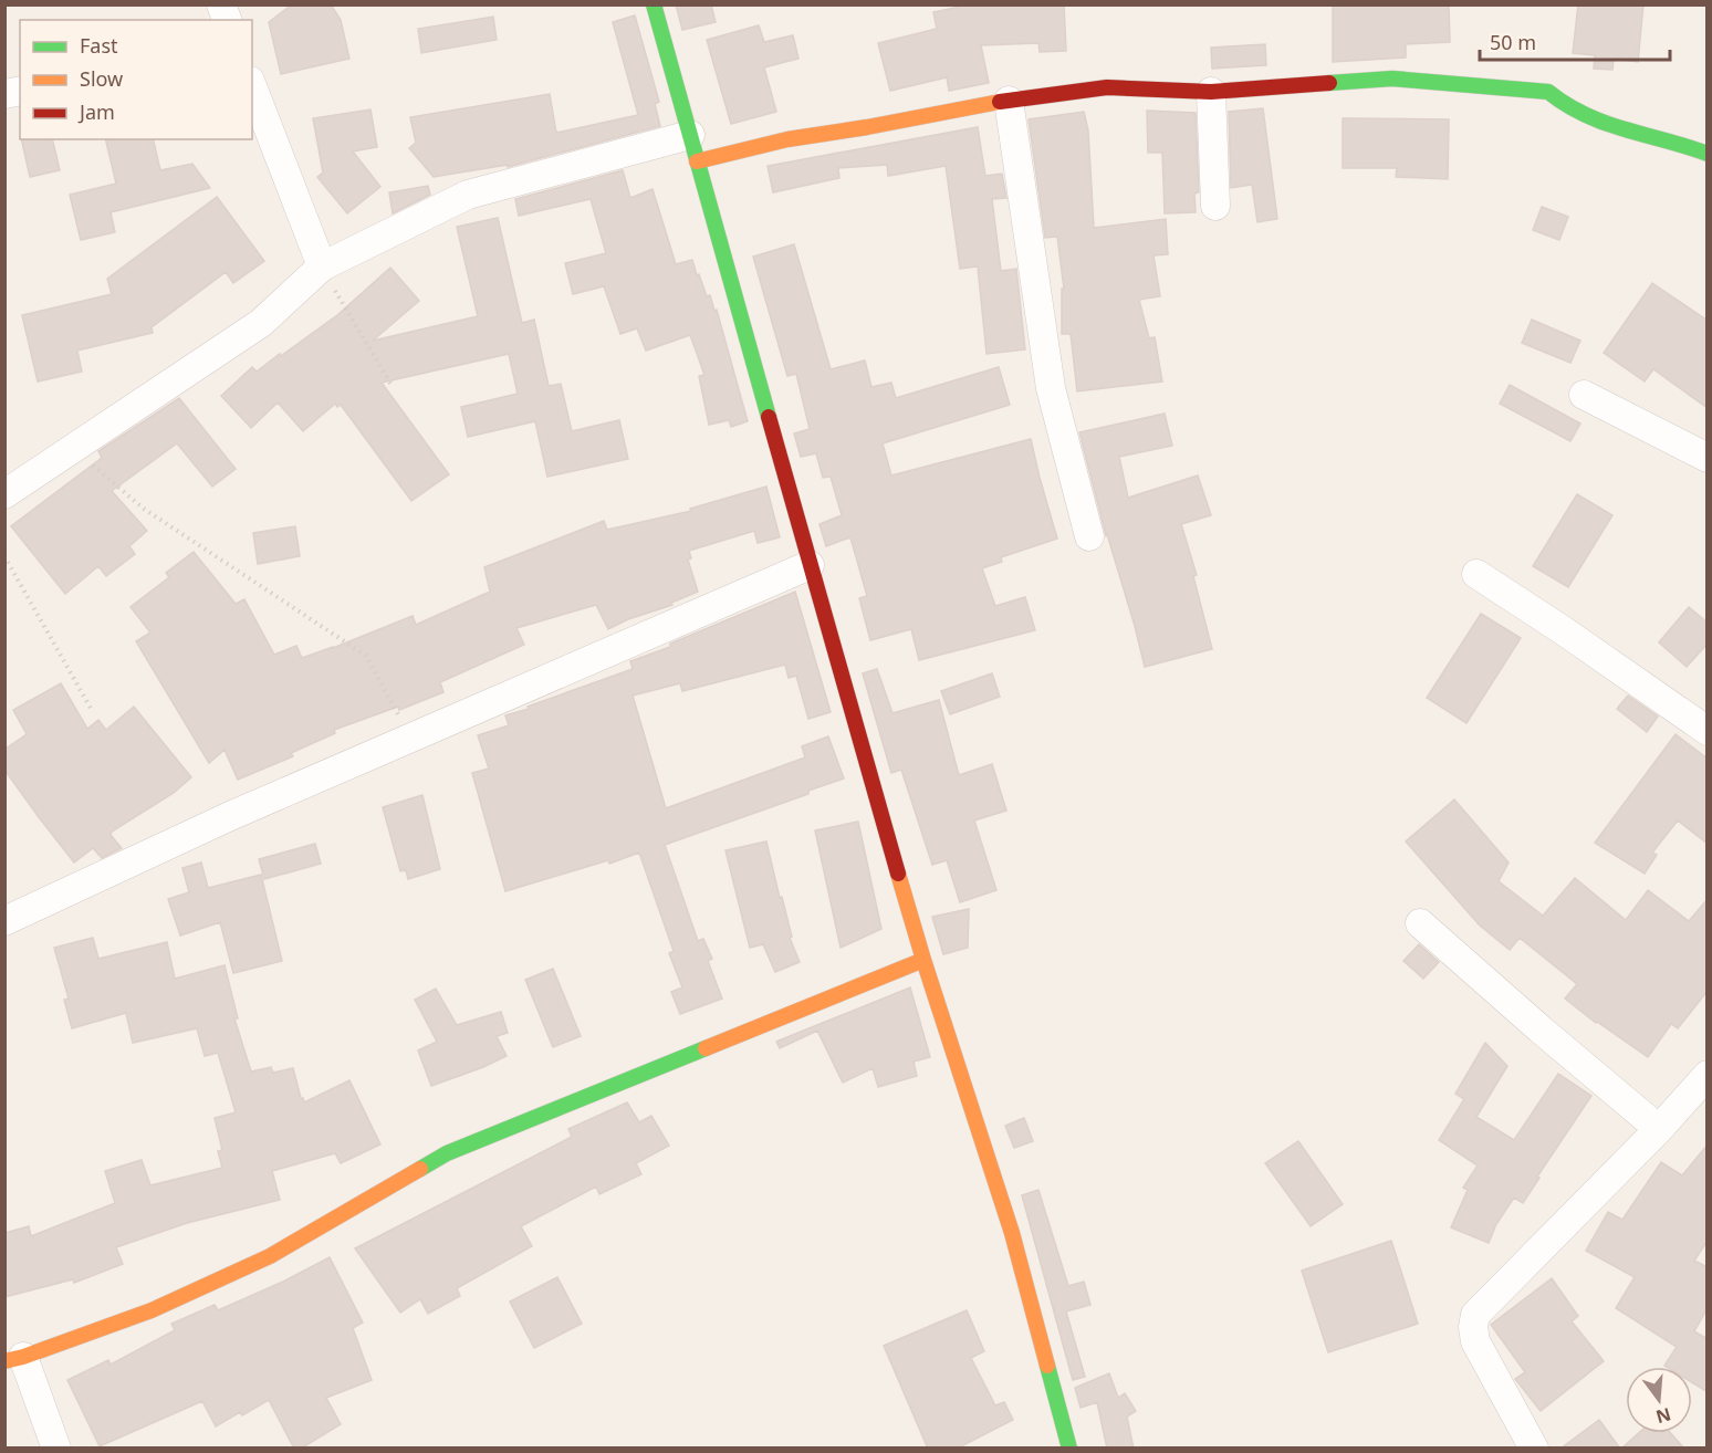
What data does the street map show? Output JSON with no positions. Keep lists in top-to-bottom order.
{
  "legend": ["Fast", "Slow", "Jam"],
  "scale_bar": "50 m",
  "north": "bottom"
}
